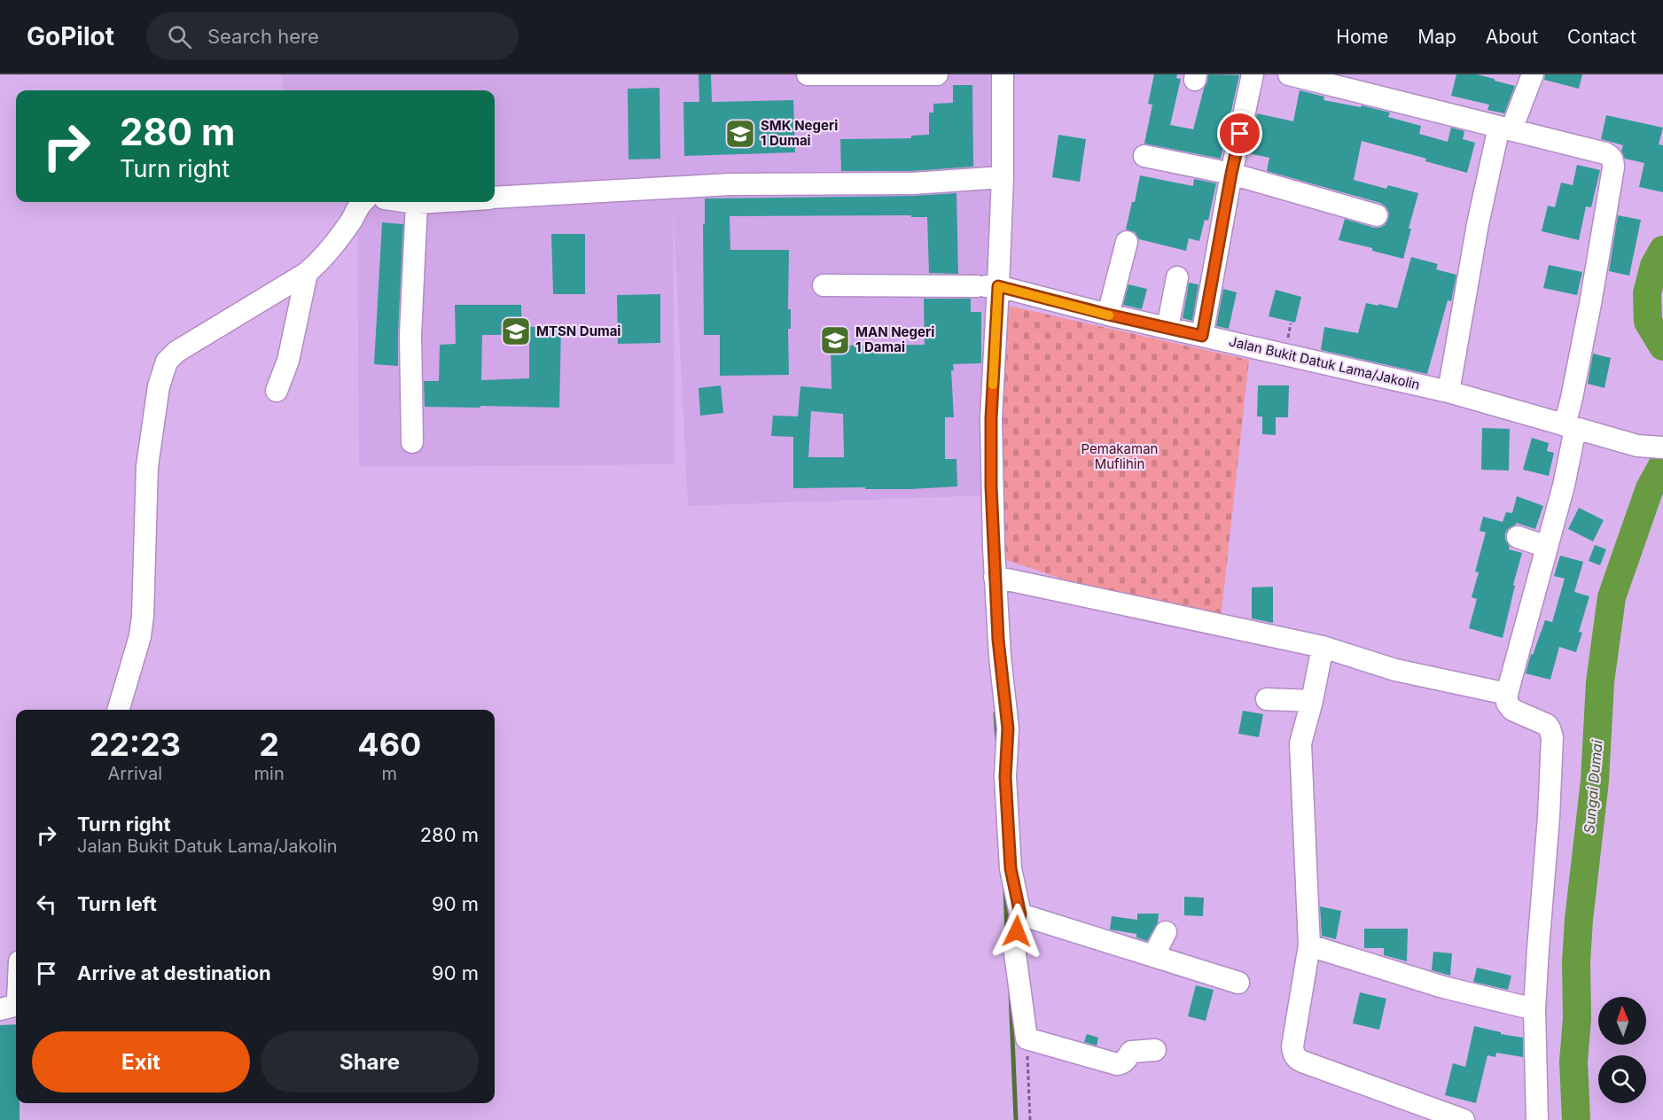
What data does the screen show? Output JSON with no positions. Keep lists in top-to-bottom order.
{
  "streets": {
    "street": ["Jalan Bukit Datuk Lama/Jakolin"]
  },
  "water": ["Sungai Dumai"],
  "parks": ["Pemakaman Muflihin"],
  "places": {
    "school or university": ["SMK Negeri 1 Dumai", "MTSN Dumai", "MAN Negeri 1 Damai"]
  },
  "north": "top",
  "page": {
    "header": "GoPilot",
    "search": "Search here",
    "nav": [
      "Home",
      "Map",
      "About",
      "Contact"
    ],
    "turn": ["280 m", "Turn right"],
    "eta": [
      "22:23",
      "Arrival",
      "2",
      "min",
      "460",
      "m"
    ],
    "list": [
      {
        "name": "Turn right",
        "note": "Jalan Bukit Datuk Lama/Jakolin",
        "value": "280 m"
      },
      {
        "name": "Turn left",
        "value": "90 m"
      },
      {
        "name": "Arrive at destination",
        "value": "90 m"
      }
    ],
    "buttons": ["Exit", "Share"]
  }
}
